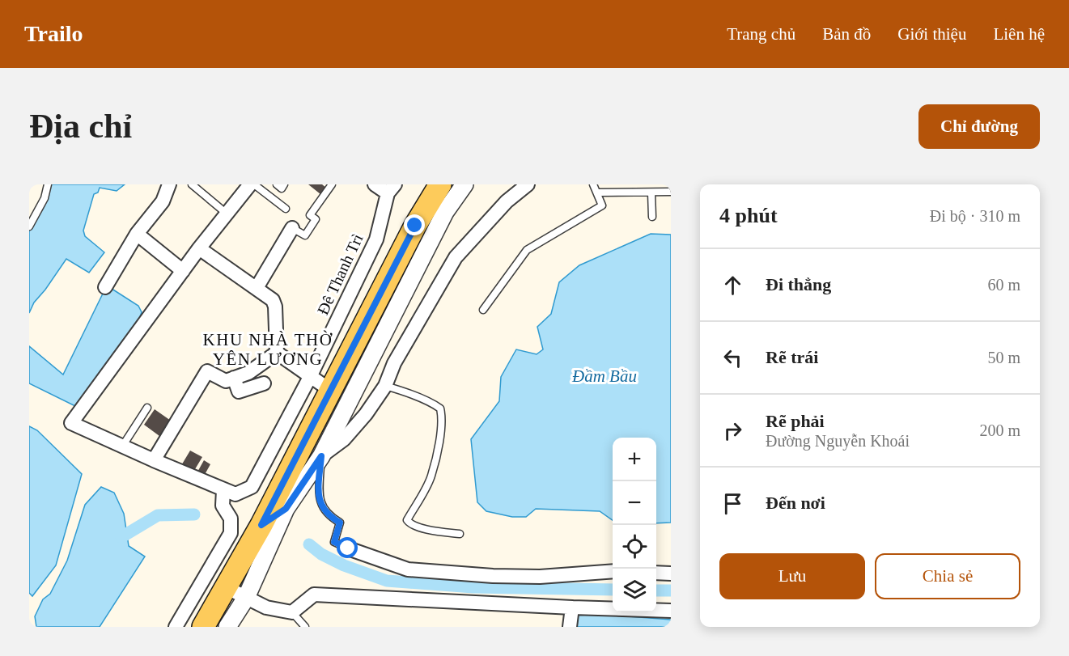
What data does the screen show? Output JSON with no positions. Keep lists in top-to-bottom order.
{
  "streets": {
    "street": ["Đê Thanh Trì"]
  },
  "districts": ["KHU NHÀ THỜ YÊN LƯƠNG"],
  "water": ["Đầm Bầu"],
  "page": {
    "header": "Trailo",
    "nav": [
      "Trang chủ",
      "Bản đồ",
      "Giới thiệu",
      "Liên hệ"
    ],
    "buttons": [
      "Chỉ đường",
      ["Lưu", "Chia sẻ"]
    ],
    "title": "Địa chỉ",
    "heading": ["4 phút", "Đi bộ · 310 m"],
    "list": [
      ["Đi thẳng", "60 m"],
      ["Rẽ trái", "50 m"],
      ["Rẽ phải", "Đường Nguyễn Khoái", "200 m"],
      "Đến nơi"
    ],
    "map_buttons": ["+", "−"]
  }
}
